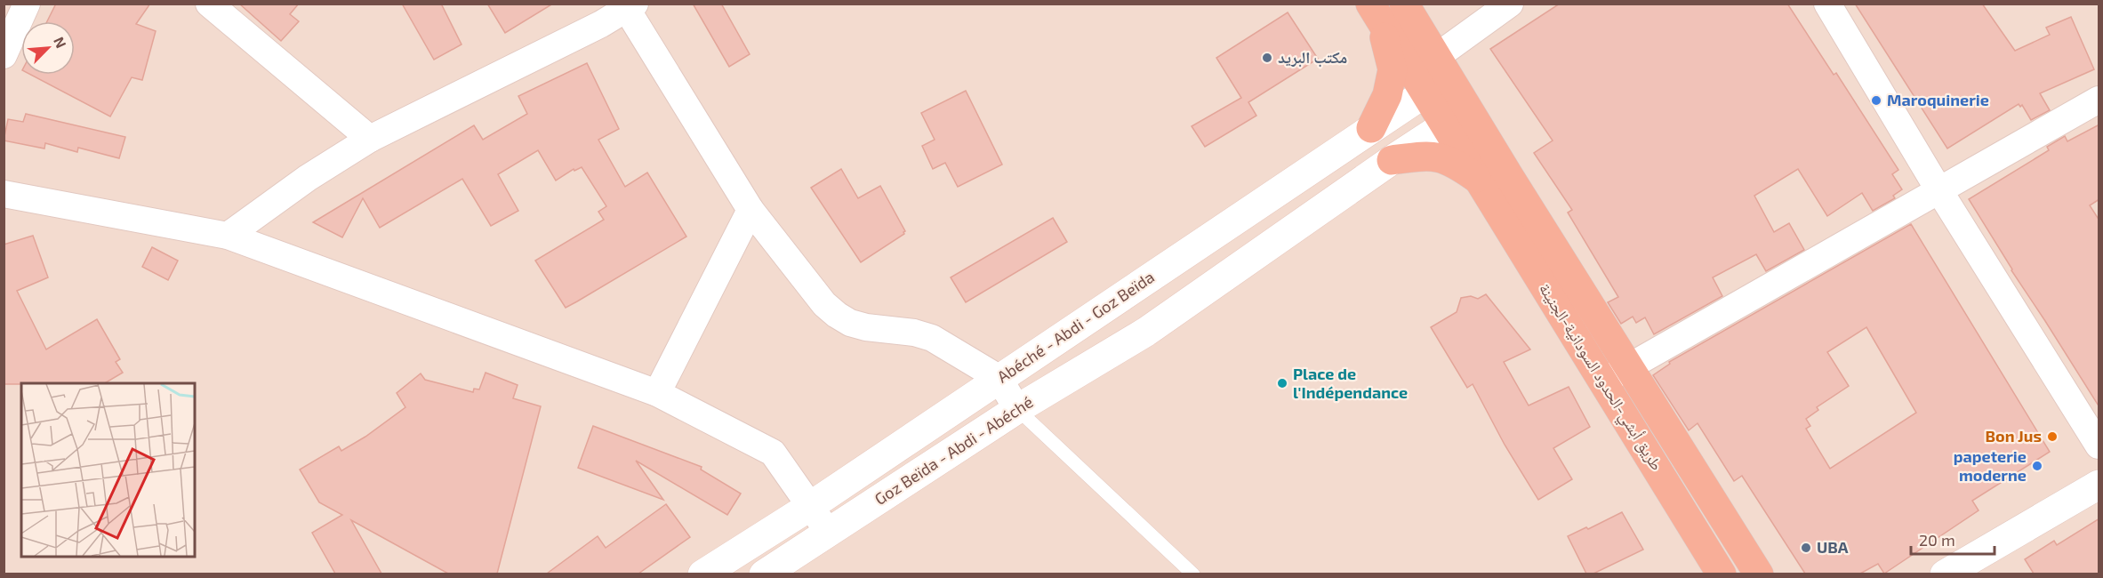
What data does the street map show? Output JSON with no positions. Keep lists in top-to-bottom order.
{
  "streets": {
    "highway": ["طريق أبشي-الحدود السودانية-الجنينة"],
    "main road": ["Abéché - Abdi - Goz Beïda", "Goz Beïda - Abdi - Abéché"]
  },
  "crossings": [
    ["طريق أبشي-الحدود السودانية-الجنينة", "Goz Beïda - Abdi - Abéché"]
  ],
  "places": [
    "مكتب البريد",
    "Maroquinerie",
    "Place de l'Indépendance",
    "Bon Jus",
    "papeterie moderne",
    "UBA"
  ],
  "scale_bar": "20 m",
  "north": "top right"
}
